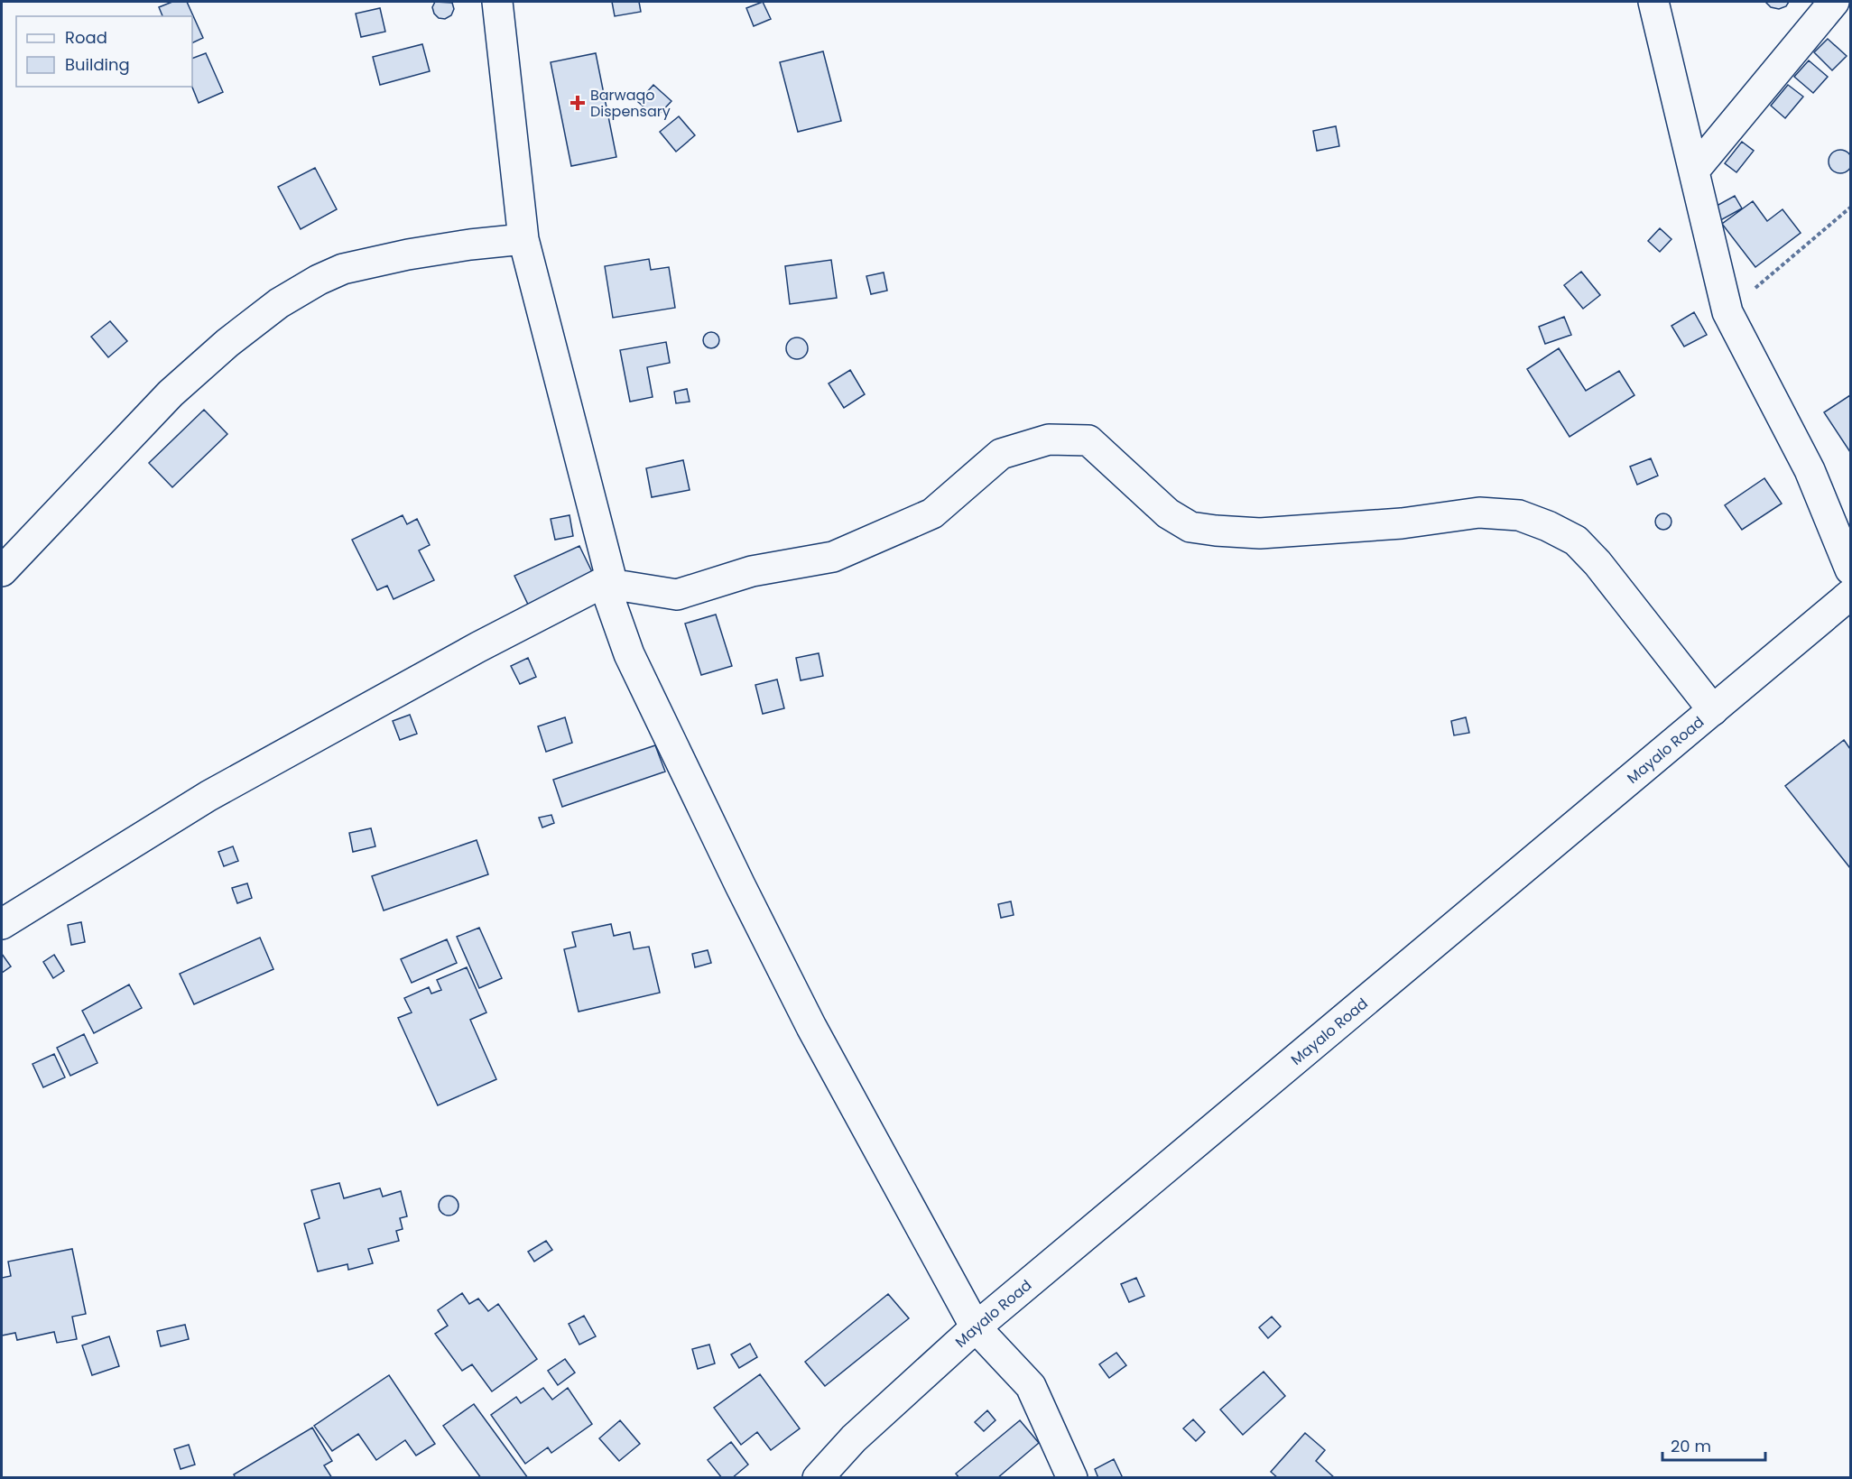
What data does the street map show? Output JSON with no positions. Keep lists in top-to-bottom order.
{
  "streets": {
    "street": ["Mayalo Road"]
  },
  "places": {
    "health": ["Barwaqo Dispensary"]
  },
  "legend": ["Road", "Building"],
  "scale_bar": "20 m"
}
